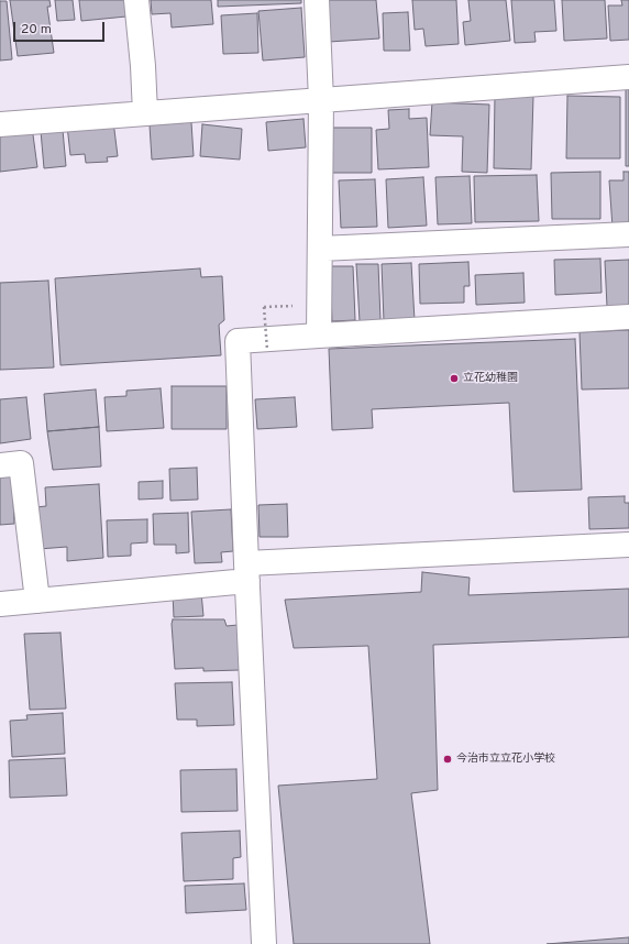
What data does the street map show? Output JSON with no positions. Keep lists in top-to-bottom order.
{
  "places": ["立花幼稚園", "今治市立立花小学校"],
  "scale_bar": "20 m"
}
